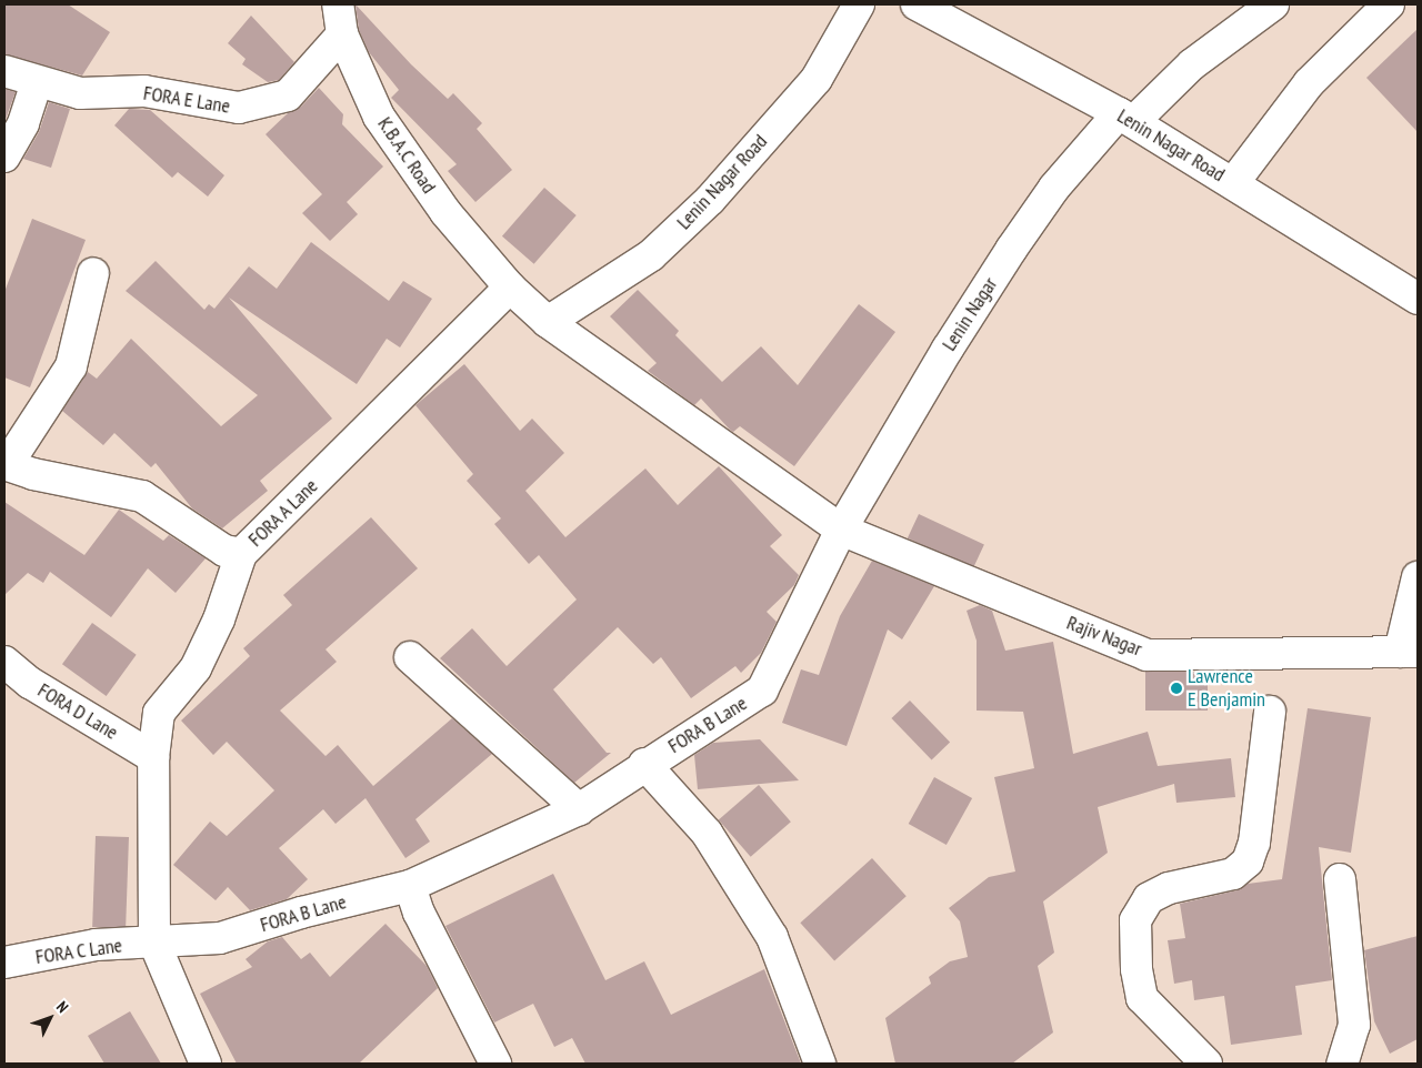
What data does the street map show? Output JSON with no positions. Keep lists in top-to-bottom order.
{
  "streets": {
    "street": [
      "FORA E Lane",
      "Lenin Nagar Road",
      "K.B.A.C Road",
      "Lenin Nagar",
      "FORA A Lane",
      "Rajiv Nagar",
      "FORA D Lane",
      "FORA B Lane",
      "FORA C Lane"
    ]
  },
  "crossings": [
    ["FORA E Lane", "K.B.A.C Road"],
    ["Lenin Nagar Road", "Lenin Nagar"],
    ["K.B.A.C Road", "FORA A Lane"],
    ["Lenin Nagar", "Rajiv Nagar"],
    ["Lenin Nagar", "FORA B Lane"],
    ["FORA A Lane", "FORA D Lane"],
    ["FORA A Lane", "FORA B Lane"],
    ["FORA A Lane", "FORA C Lane"],
    ["Rajiv Nagar", "FORA B Lane"],
    ["FORA B Lane", "FORA C Lane"]
  ],
  "places": ["Lawrence E Benjamin"],
  "north": "top right"
}
